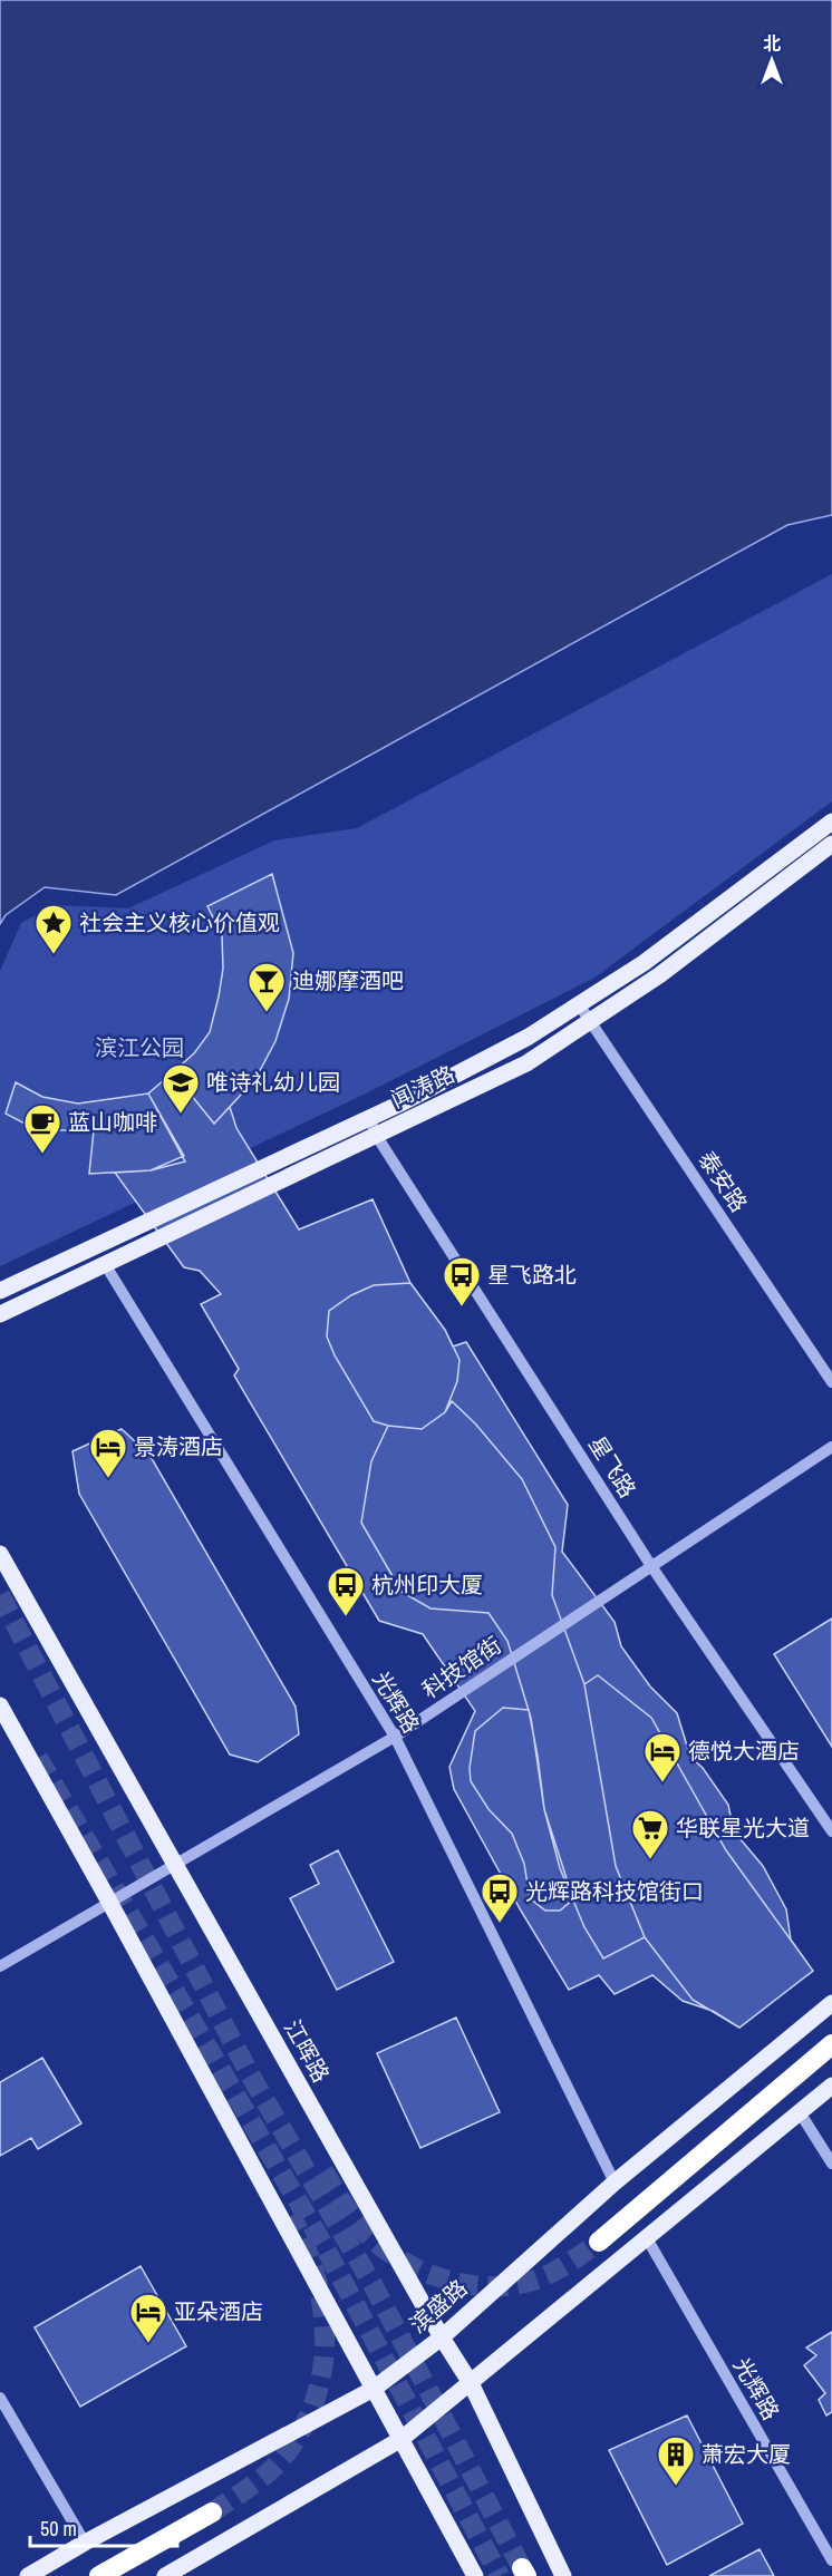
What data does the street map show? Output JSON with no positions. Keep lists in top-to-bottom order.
{
  "streets": {
    "main road": ["闻涛路", "江晖路", "滨盛路"],
    "street": [
      "泰安路",
      "星飞路",
      "科技馆街",
      "光辉路"
    ]
  },
  "crossings": [
    ["闻涛路", "泰安路"],
    ["闻涛路", "星飞路"],
    ["闻涛路", "光辉路"],
    ["星飞路", "科技馆街"],
    ["科技馆街", "光辉路"],
    ["科技馆街", "江晖路"],
    ["光辉路", "滨盛路"],
    ["江晖路", "滨盛路"]
  ],
  "parks": ["滨江公园"],
  "places": {
    "place": ["社会主义核心价值观"],
    "bar": ["迪娜摩酒吧"],
    "school or university": ["唯诗礼幼儿园"],
    "cafe": ["蓝山咖啡"],
    "bus stop": ["星飞路北", "杭州印大厦", "光辉路科技馆街口"],
    "hotel": ["景涛酒店", "德悦大酒店", "亚朵酒店"],
    "supermarket": ["华联星光大道"],
    "building": ["萧宏大厦"]
  },
  "scale_bar": "50 m",
  "north": "top"
}
